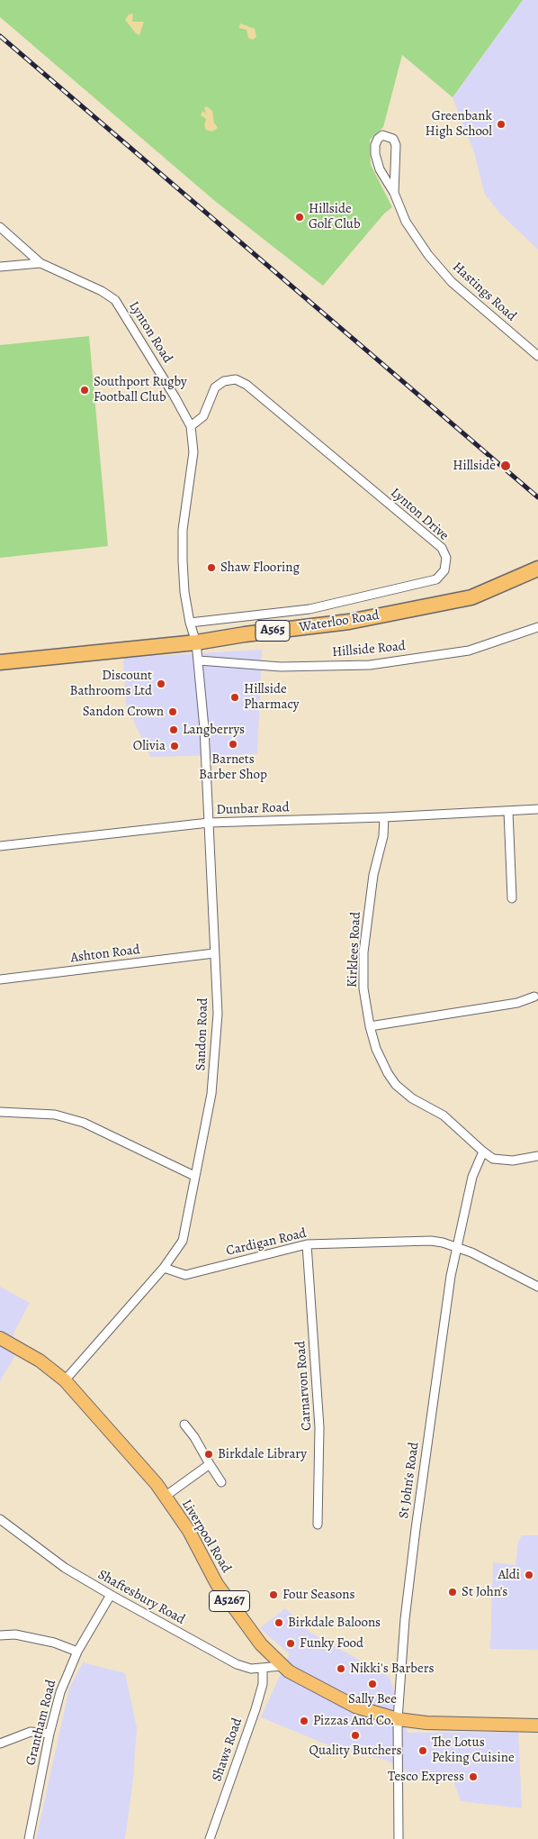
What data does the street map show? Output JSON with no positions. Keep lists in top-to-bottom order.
{
  "streets": {
    "highway": ["Waterloo Road", "A565"],
    "main road": ["Liverpool Road", "A5267"],
    "street": [
      "Hastings Road",
      "Lynton Road",
      "Lynton Drive",
      "Hillside Road",
      "Dunbar Road",
      "Kirklees Road",
      "Ashton Road",
      "Sandon Road",
      "Cardigan Road",
      "Carnarvon Road",
      "St John's Road",
      "Shaftesbury Road",
      "Grantham Road",
      "Shaws Road"
    ]
  },
  "crossings": [
    ["Lynton Road", "Lynton Drive"],
    ["Lynton Road", "Waterloo Road"],
    ["Lynton Road", "Sandon Road"],
    ["Waterloo Road", "Sandon Road"],
    ["Hillside Road", "Sandon Road"],
    ["Dunbar Road", "Kirklees Road"],
    ["Dunbar Road", "Sandon Road"],
    ["Ashton Road", "Sandon Road"],
    ["Sandon Road", "Cardigan Road"],
    ["Sandon Road", "Liverpool Road"],
    ["Cardigan Road", "Carnarvon Road"],
    ["Cardigan Road", "St John's Road"],
    ["St John's Road", "Liverpool Road"],
    ["Liverpool Road", "Shaftesbury Road"],
    ["Shaftesbury Road", "Grantham Road"],
    ["Shaftesbury Road", "Shaws Road"]
  ],
  "places": [
    "Greenbank High School",
    "Hillside Golf Club",
    "Southport Rugby Football Club",
    "Hillside",
    "Shaw Flooring",
    "Discount Bathrooms Ltd",
    "Hillside Pharmacy",
    "Sandon Crown",
    "Langberrys",
    "Barnets Barber Shop",
    "Olivia",
    "Birkdale Library",
    "Aldi",
    "St John's",
    "Four Seasons",
    "Birkdale Baloons",
    "Funky Food",
    "Nikki's Barbers",
    "Sally Bee",
    "Pizzas And Co.",
    "Quality Butchers",
    "The Lotus Peking Cuisine",
    "Tesco Express"
  ]
}
